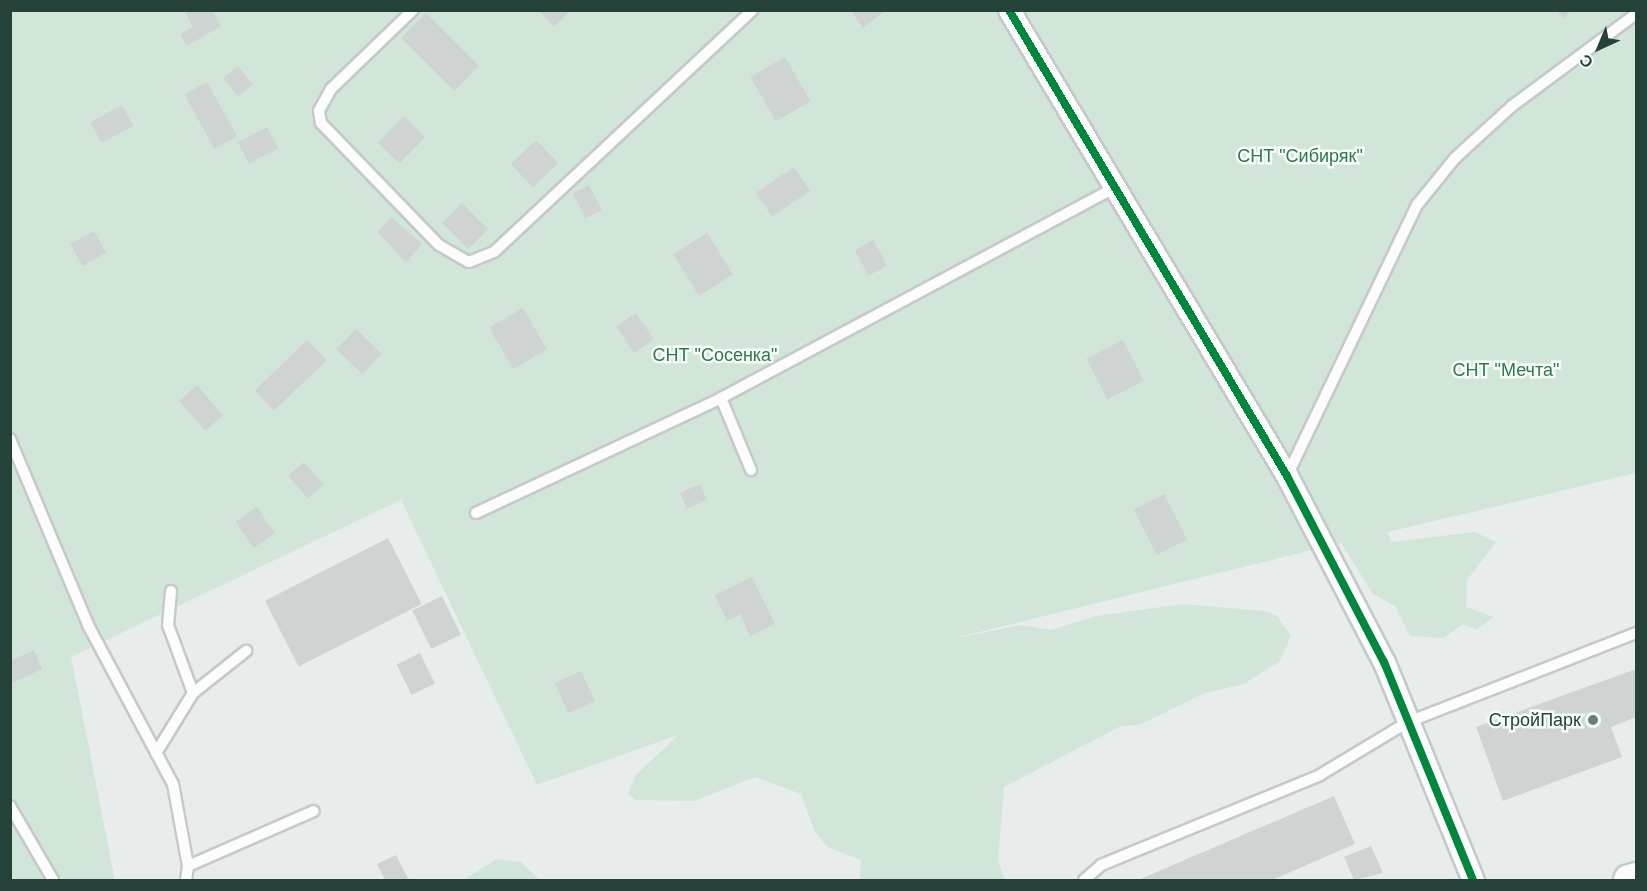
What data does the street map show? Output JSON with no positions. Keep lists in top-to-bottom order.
{
  "parks": ["СНТ \"Сибиряк\"", "СНТ \"Сосенка\"", "СНТ \"Мечта\""],
  "places": ["СтройПарк"],
  "north": "bottom left"
}
